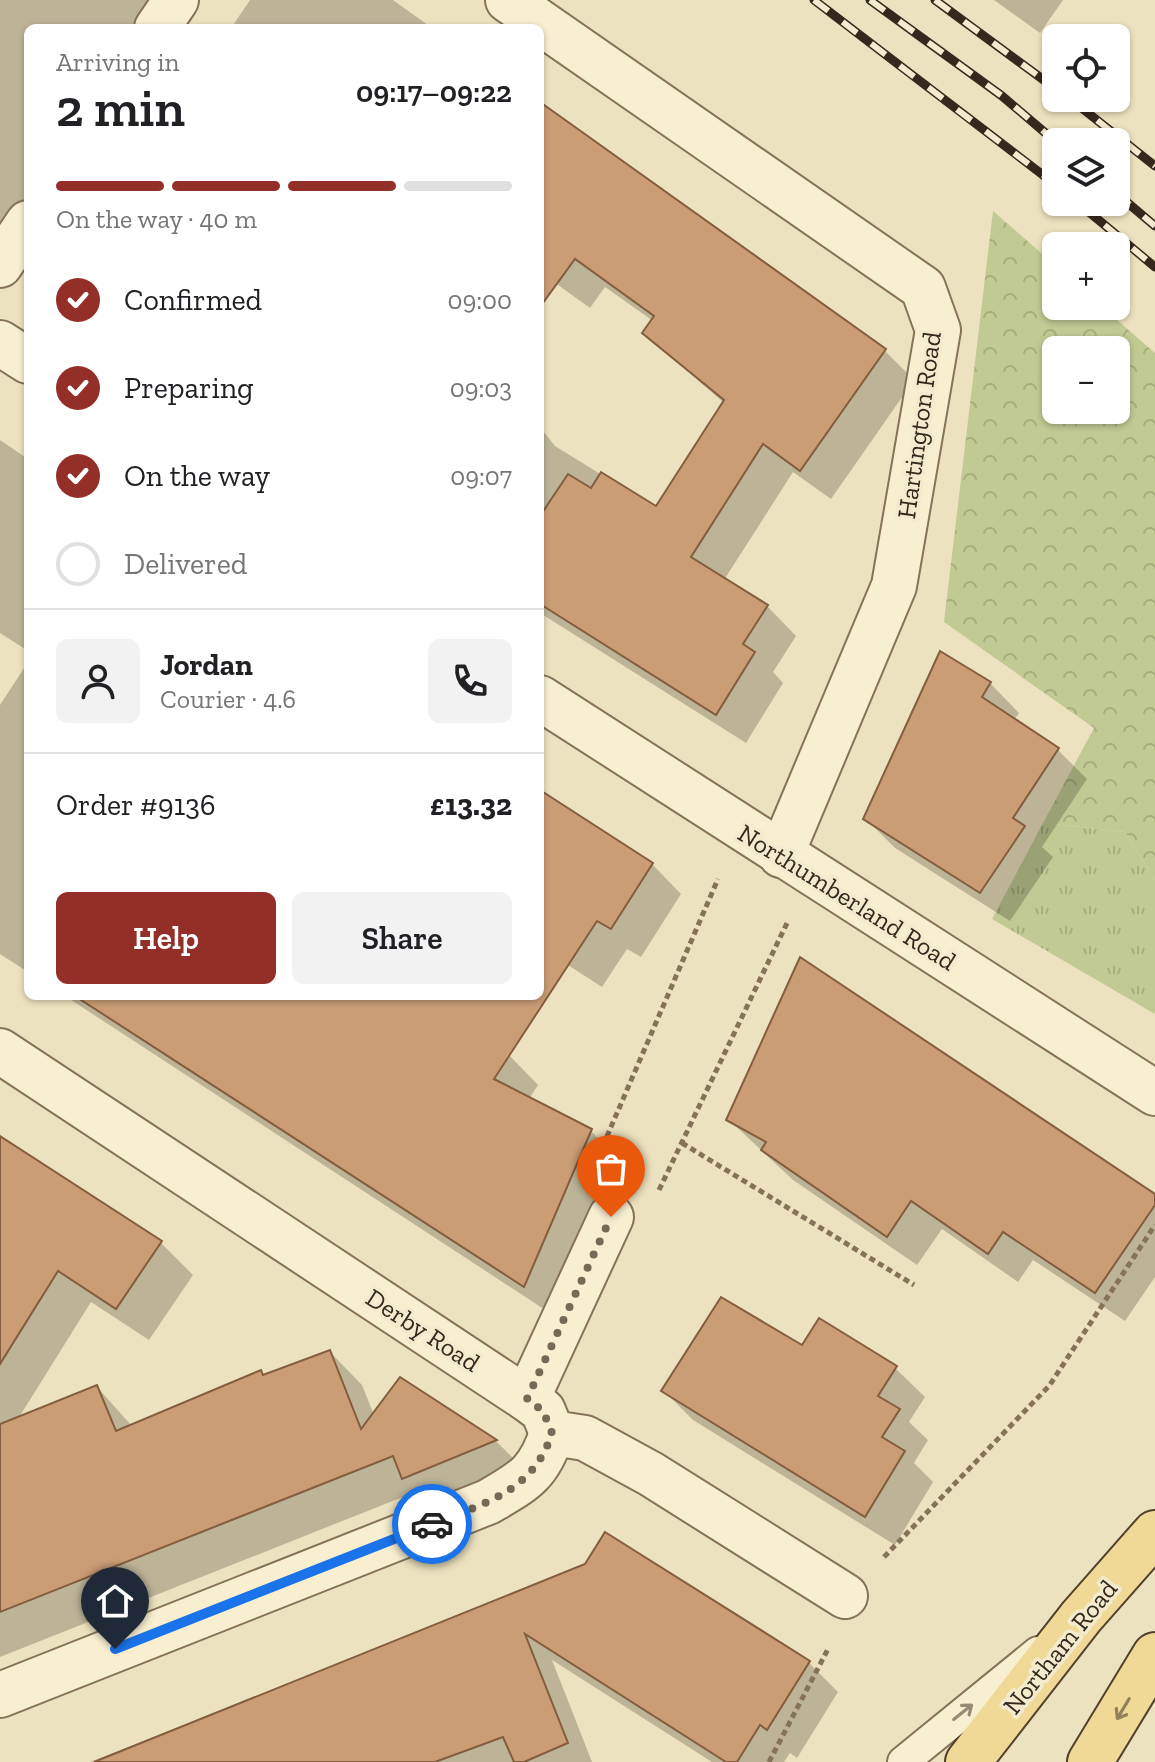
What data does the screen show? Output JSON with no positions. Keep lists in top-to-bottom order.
{
  "streets": {
    "main road": ["Northam Road"],
    "street": ["Hartington Road", "Northumberland Road", "Derby Road"]
  },
  "crossings": [
    ["Hartington Road", "Northumberland Road"]
  ],
  "page": {
    "map_buttons": ["+", "−"],
    "heading": ["2 min", "Arriving in", "09:17–09:22"],
    "panel": [
      "Jordan",
      "Courier · 4.6",
      "Order #9136",
      "£13.32"
    ],
    "bar": "On the way · 40 m",
    "list": [
      ["Confirmed", "09:00"],
      ["Preparing", "09:03"],
      ["On the way", "09:07"],
      "Delivered"
    ],
    "buttons": ["Help", "Share"]
  }
}
